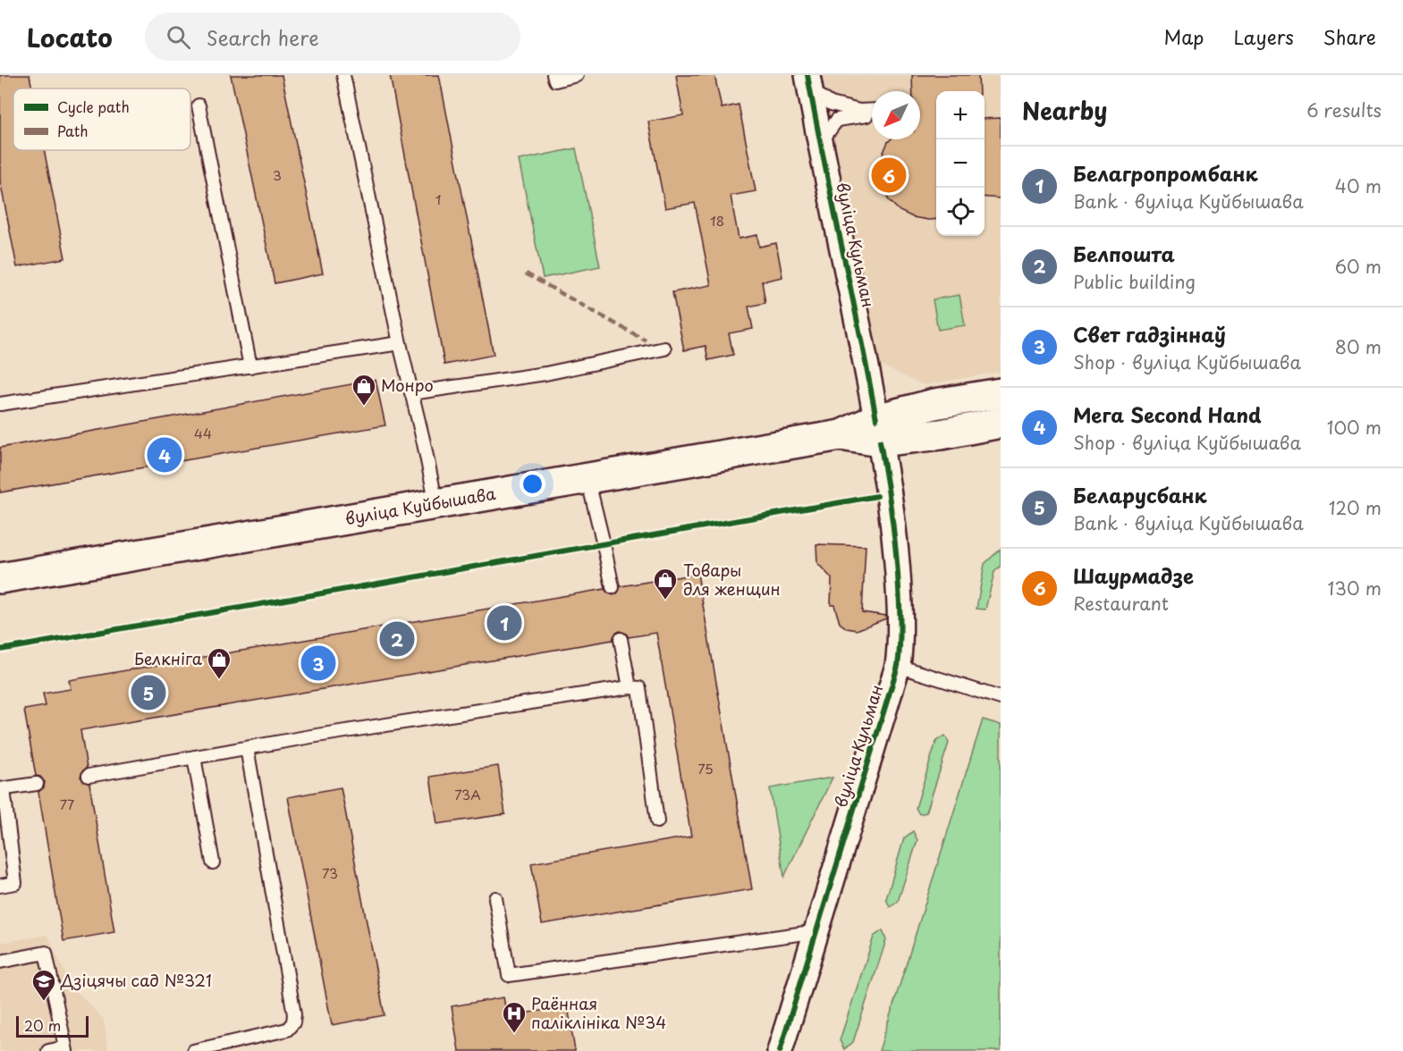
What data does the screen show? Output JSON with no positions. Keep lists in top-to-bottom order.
{
  "streets": {
    "main road": ["вуліца Куйбышава"],
    "street": ["вуліца Кульман"]
  },
  "crossings": [
    ["вуліца Кульман", "вуліца Куйбышава"]
  ],
  "places": {
    "shop": ["Монро", "Товары для женщин", "Белкніга"],
    "school or university": ["Дзіцячы сад №321"],
    "hospital": ["Раённая паліклініка №34"]
  },
  "house_numbers": [
    "3",
    "1",
    "18",
    "44",
    "75",
    "73А",
    "77",
    "73"
  ],
  "legend": ["Cycle path", "Path"],
  "scale_bar": "20 m",
  "north": "bottom left",
  "page": {
    "header": "Locato",
    "search": "Search here",
    "nav": ["Map", "Layers", "Share"],
    "heading": ["Nearby", "6 results"],
    "map_buttons": ["+", "−"],
    "list": [
      {
        "mark": "1",
        "name": "Белагропромбанк",
        "note": "Bank · вуліца Куйбышава",
        "value": "40 m"
      },
      {
        "mark": "2",
        "name": "Белпошта",
        "note": "Public building",
        "value": "60 m"
      },
      {
        "mark": "3",
        "name": "Свет гадзіннаў",
        "note": "Shop · вуліца Куйбышава",
        "value": "80 m"
      },
      {
        "mark": "4",
        "name": "Мега Second Hand",
        "note": "Shop · вуліца Куйбышава",
        "value": "100 m"
      },
      {
        "mark": "5",
        "name": "Беларусбанк",
        "note": "Bank · вуліца Куйбышава",
        "value": "120 m"
      },
      {
        "mark": "6",
        "name": "Шаурмадзе",
        "note": "Restaurant",
        "value": "130 m"
      }
    ],
    "pins": [
      "6",
      "4",
      "1",
      "2",
      "3",
      "5"
    ],
    "scale": "20 m"
  }
}
